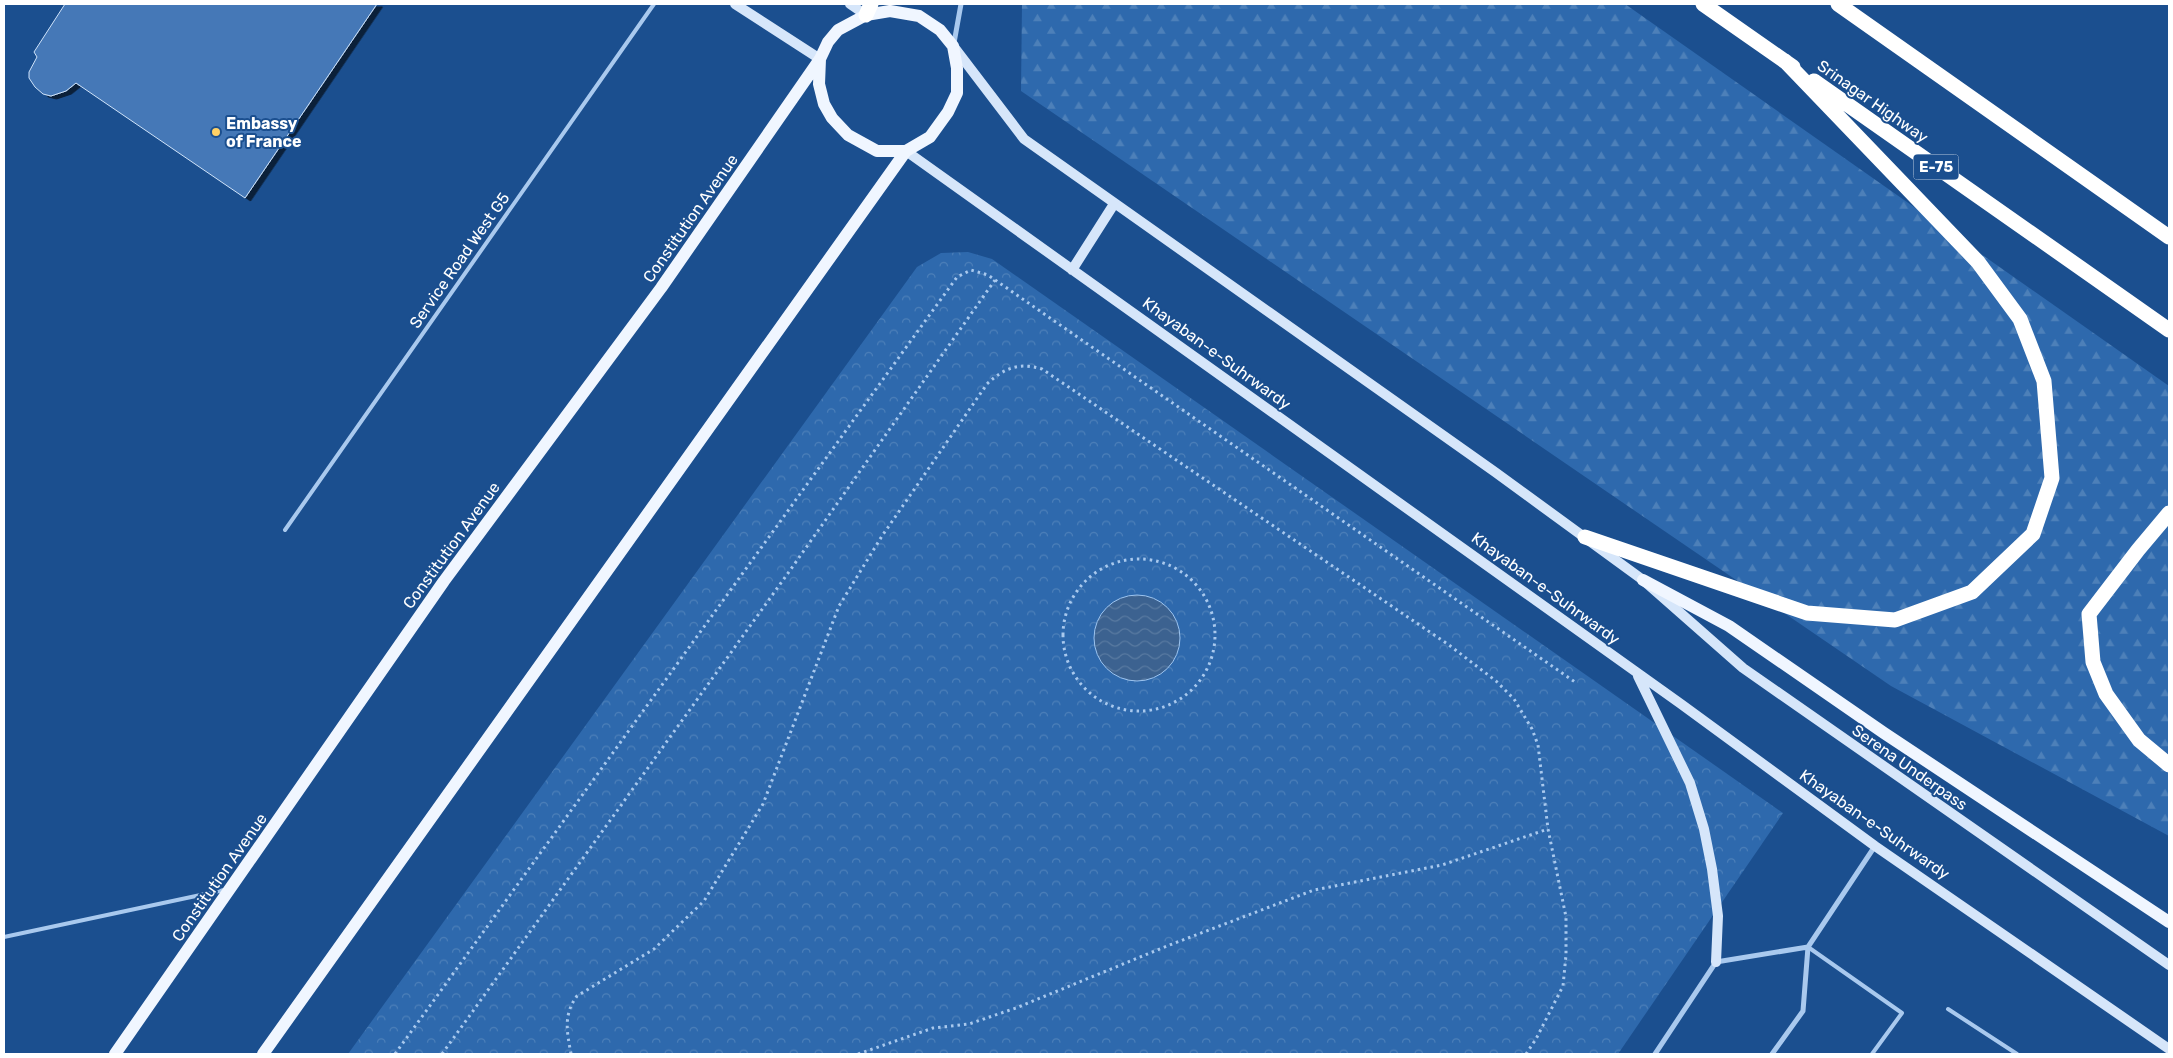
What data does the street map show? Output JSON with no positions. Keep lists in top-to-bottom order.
{
  "streets": {
    "highway": ["Srinagar Highway", "E-75"],
    "main road": ["Constitution Avenue", "Khayaban-e-Suhrwardy", "Serena Underpass"],
    "lane": ["Service Road West G5"]
  },
  "crossings": [
    ["Constitution Avenue", "Khayaban-e-Suhrwardy"]
  ],
  "places": ["Embassy of France"]
}
